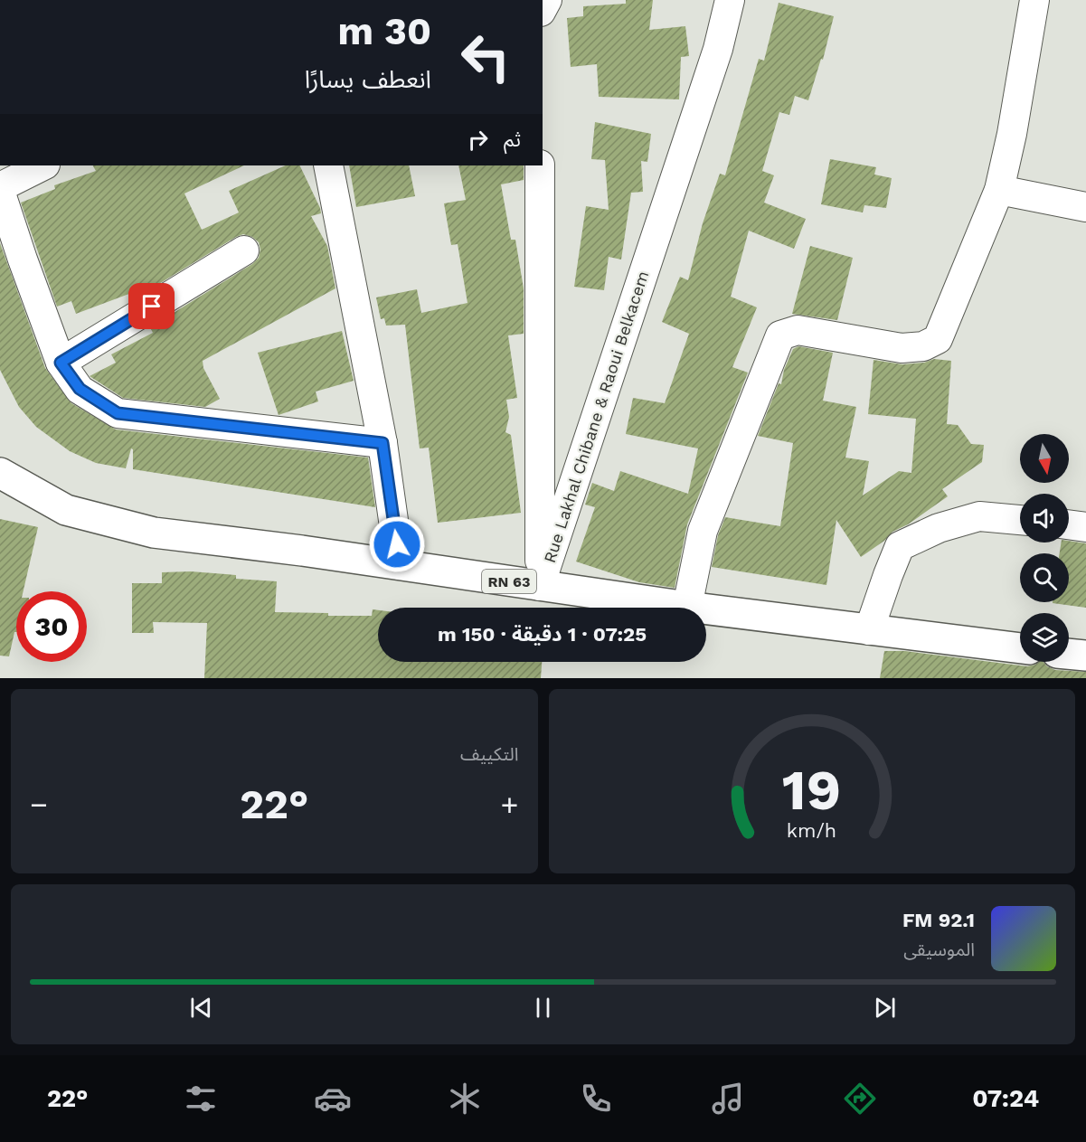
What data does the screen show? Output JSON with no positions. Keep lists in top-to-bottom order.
{
  "streets": {
    "main road": ["RN 63"],
    "street": ["Rue Lakhal Chibane & Raoui Belkacem"]
  },
  "crossings": [
    ["Rue Lakhal Chibane & Raoui Belkacem", "RN 63"]
  ],
  "north": "bottom",
  "page": {
    "turn": ["30 m", "انعطف يسارًا"],
    "then": "ثم",
    "limit": "30",
    "trip": "07:25 · 1 دقيقة · 150 m",
    "tile": "التكييف",
    "heat": ["−", "22°", "+"],
    "song": ["92.1 FM", "الموسيقى"],
    "tabs": ["07:24", "22°"],
    "gauge": ["19", "km/h"]
  }
}
